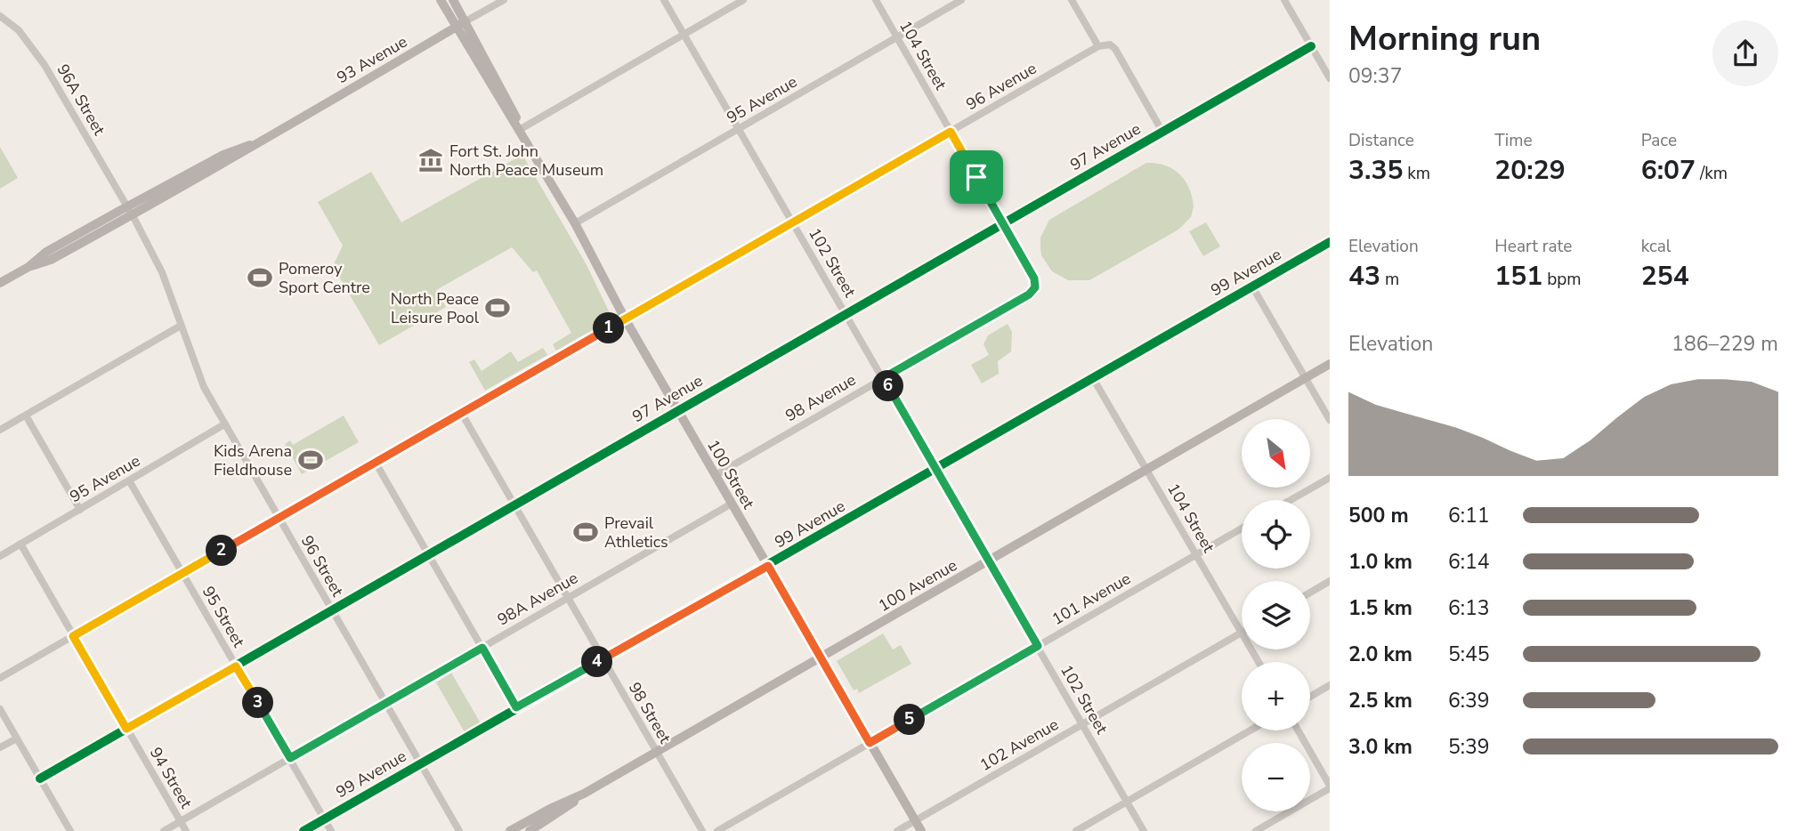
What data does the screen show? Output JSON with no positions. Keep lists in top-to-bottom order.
{
  "streets": {
    "main road": ["93 Avenue", "100 Street", "100 Avenue"],
    "street": [
      "104 Street",
      "96 Avenue",
      "96A Street",
      "95 Avenue",
      "97 Avenue",
      "102 Street",
      "99 Avenue",
      "98 Avenue",
      "96 Street",
      "98A Avenue",
      "101 Avenue",
      "95 Street",
      "98 Street",
      "102 Avenue",
      "94 Street"
    ]
  },
  "crossings": [
    ["104 Street", "96 Avenue"],
    ["104 Street", "95 Avenue"],
    ["104 Street", "97 Avenue"],
    ["104 Street", "99 Avenue"],
    ["104 Street", "98 Avenue"],
    ["104 Street", "100 Avenue"],
    ["104 Street", "101 Avenue"],
    ["104 Street", "102 Avenue"],
    ["93 Avenue", "96A Street"],
    ["93 Avenue", "100 Street"],
    ["93 Avenue", "96 Street"],
    ["96 Avenue", "97 Avenue"],
    ["96 Avenue", "102 Street"],
    ["96 Avenue", "100 Street"],
    ["96 Avenue", "96 Street"],
    ["96 Avenue", "95 Street"],
    ["96 Avenue", "98 Street"],
    ["96 Avenue", "94 Street"],
    ["96A Street", "96 Street"],
    ["95 Avenue", "102 Street"],
    ["95 Avenue", "100 Street"],
    ["95 Avenue", "96 Street"],
    ["95 Avenue", "95 Street"],
    ["95 Avenue", "94 Street"],
    ["97 Avenue", "102 Street"],
    ["97 Avenue", "100 Street"],
    ["97 Avenue", "96 Street"],
    ["97 Avenue", "95 Street"],
    ["97 Avenue", "98 Street"],
    ["97 Avenue", "94 Street"],
    ["102 Street", "99 Avenue"],
    ["102 Street", "98 Avenue"],
    ["102 Street", "100 Avenue"],
    ["102 Street", "101 Avenue"],
    ["102 Street", "102 Avenue"],
    ["99 Avenue", "100 Street"],
    ["99 Avenue", "96 Street"],
    ["99 Avenue", "95 Street"],
    ["99 Avenue", "98 Street"],
    ["98 Avenue", "100 Street"],
    ["100 Street", "100 Avenue"],
    ["100 Street", "98A Avenue"],
    ["100 Street", "101 Avenue"],
    ["100 Street", "102 Avenue"],
    ["96 Street", "98A Avenue"],
    ["100 Avenue", "98 Street"],
    ["98A Avenue", "95 Street"],
    ["98A Avenue", "98 Street"],
    ["98A Avenue", "94 Street"]
  ],
  "places": {
    "museum": ["Fort St. John North Peace Museum"],
    "sports": [
      "Pomeroy Sport Centre",
      "North Peace Leisure Pool",
      "Kids Arena Fieldhouse",
      "Prevail Athletics"
    ]
  },
  "north": "bottom right",
  "page": {
    "heading": ["Morning run", "09:37"],
    "stats": [
      ["Distance", "3.35 km"],
      ["Time", "20:29"],
      ["Pace", "6:07 /km"],
      ["Elevation", "43 m"],
      ["Heart rate", "151 bpm"],
      ["kcal", "254"]
    ],
    "pins": [
      "1",
      "6",
      "2",
      "4",
      "3",
      "5"
    ],
    "chart": ["Elevation", "186–229 m"],
    "map_buttons": ["+", "−"],
    "list": [
      {
        "name": "500 m",
        "note": "6:11"
      },
      {
        "name": "1.0 km",
        "note": "6:14"
      },
      {
        "name": "1.5 km",
        "note": "6:13"
      },
      {
        "name": "2.0 km",
        "note": "5:45"
      },
      {
        "name": "2.5 km",
        "note": "6:39"
      },
      {
        "name": "3.0 km",
        "note": "5:39"
      }
    ]
  }
}
